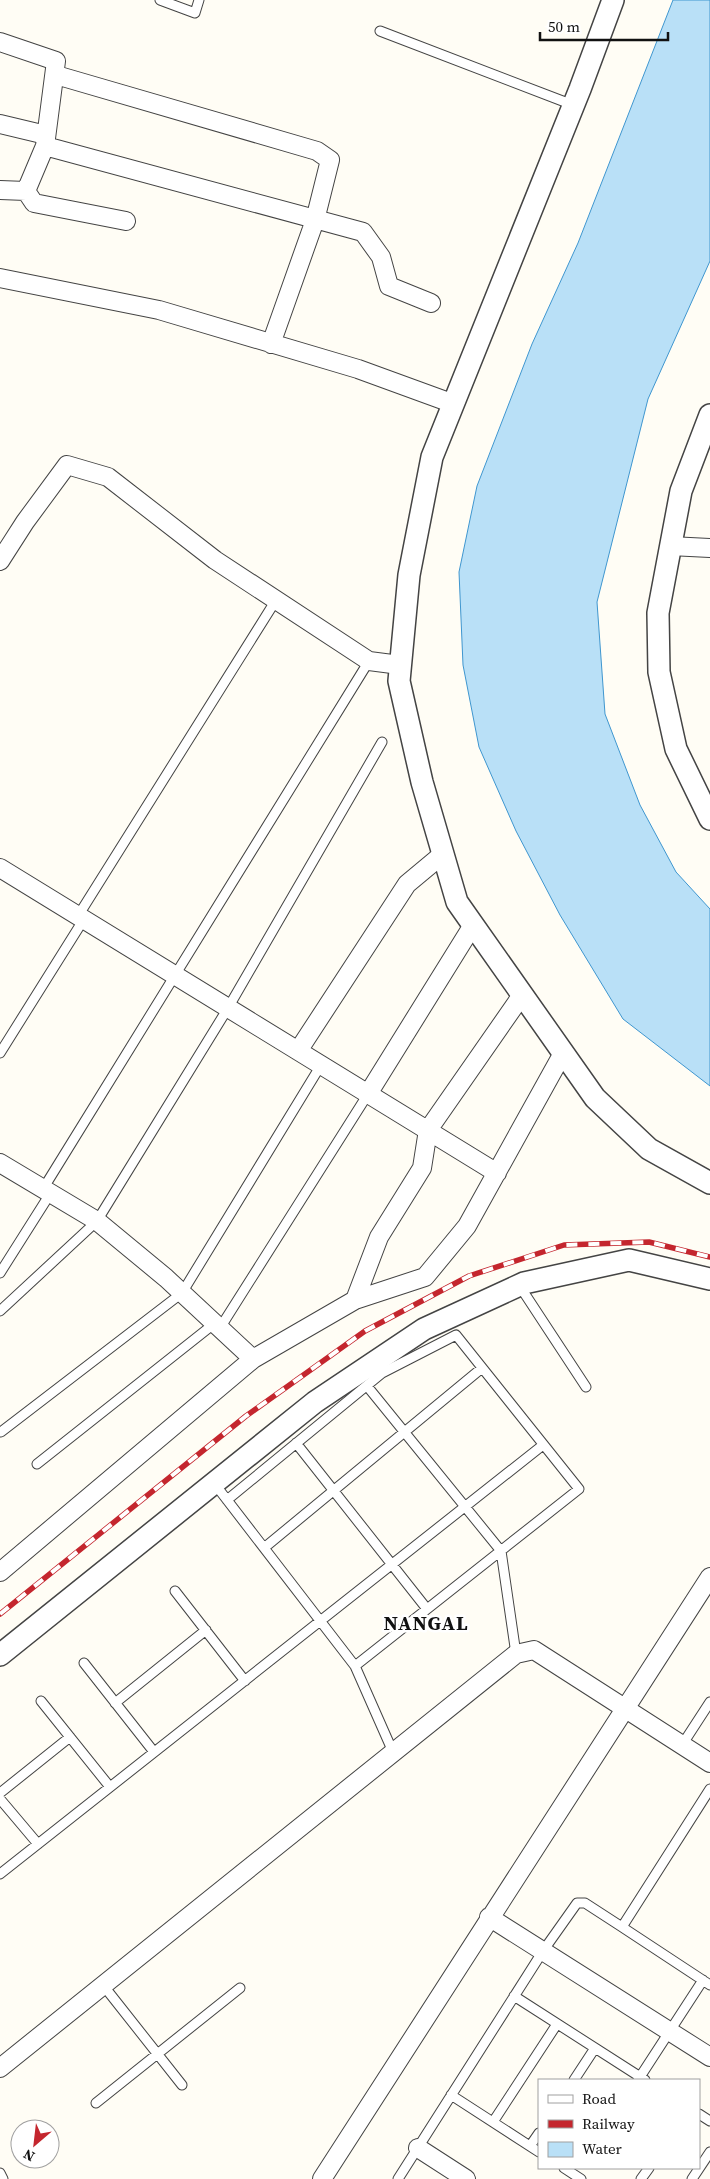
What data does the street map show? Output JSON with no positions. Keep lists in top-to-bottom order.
{
  "districts": ["NANGAL"],
  "legend": ["Road", "Railway", "Water"],
  "scale_bar": "50 m",
  "north": "bottom left"
}
